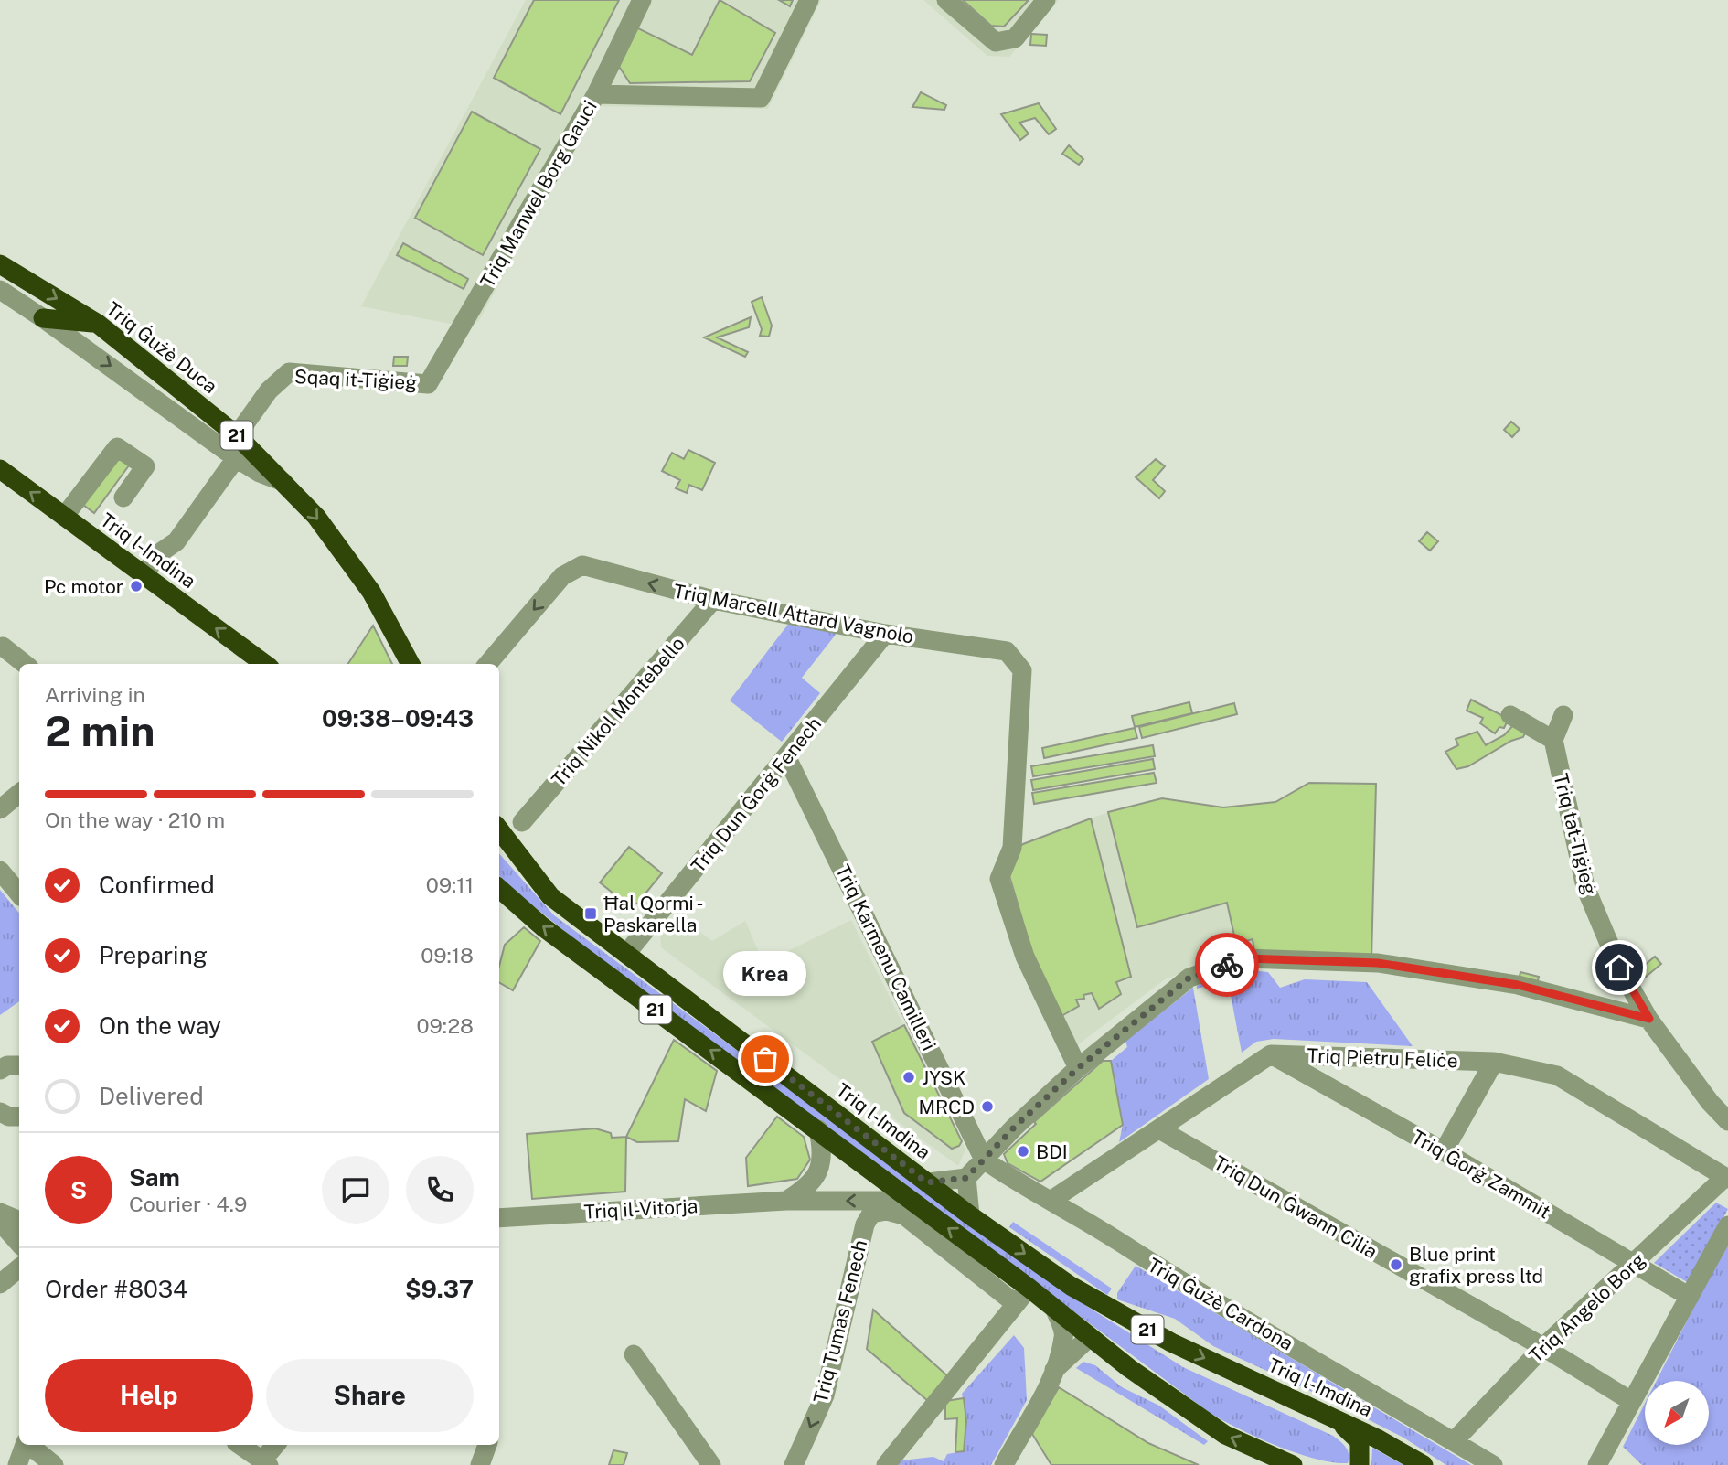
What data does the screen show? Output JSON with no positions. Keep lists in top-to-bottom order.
{
  "streets": {
    "highway": ["Triq Ġużè Duca", "21", "Triq l-Imdina"],
    "street": [
      "Triq Manwel Borg Gauci",
      "Sqaq it-Tiġieġ",
      "Triq Marcell Attard Vagnolo",
      "Triq Nikol Montebello",
      "Triq Dun Ġorġ Fenech",
      "Triq tat-Tiġieġ",
      "Triq Karmenu Camilleri",
      "Triq Pietru Feliċe",
      "Triq Ġorġ Zammit",
      "Triq Dun Ġwann Cilia",
      "Triq il-Vitorja",
      "Triq Ġużè Cardona",
      "Triq Angelo Borg",
      "Triq Tumas Fenech"
    ]
  },
  "crossings": [
    ["Triq Manwel Borg Gauci", "Sqaq it-Tiġieġ"],
    ["Triq Ġużè Duca", "Sqaq it-Tiġieġ"],
    ["21", "Triq il-Vitorja"],
    ["Triq l-Imdina", "Triq Dun Ġorġ Fenech"],
    ["Triq Marcell Attard Vagnolo", "Triq Nikol Montebello"],
    ["Triq Marcell Attard Vagnolo", "Triq Dun Ġorġ Fenech"],
    ["Triq Dun Ġorġ Fenech", "Triq Karmenu Camilleri"],
    ["Triq Karmenu Camilleri", "Triq Ġużè Cardona"],
    ["Triq Pietru Feliċe", "Triq Ġorġ Zammit"],
    ["Triq Pietru Feliċe", "Triq Angelo Borg"],
    ["Triq Ġorġ Zammit", "Triq Angelo Borg"],
    ["Triq Dun Ġwann Cilia", "Triq Angelo Borg"],
    ["Triq Ġużè Cardona", "Triq Angelo Borg"]
  ],
  "places": {
    "other": [
      "Pc motor",
      "Krea",
      "JYSK",
      "MRCD",
      "BDI",
      "Blue print grafix press ltd"
    ],
    "transit": ["Ħal Qormi - Paskarella"]
  },
  "north": "bottom left",
  "page": {
    "heading": ["2 min", "Arriving in", "09:38–09:43"],
    "panel": [
      "Sam",
      "Courier · 4.9",
      "Order #8034",
      "$9.37"
    ],
    "bar": "On the way · 210 m",
    "list": [
      ["Confirmed", "09:11"],
      ["Preparing", "09:18"],
      ["On the way", "09:28"],
      "Delivered"
    ],
    "bubble": "Krea",
    "round": "S",
    "buttons": ["Help", "Share"]
  }
}
